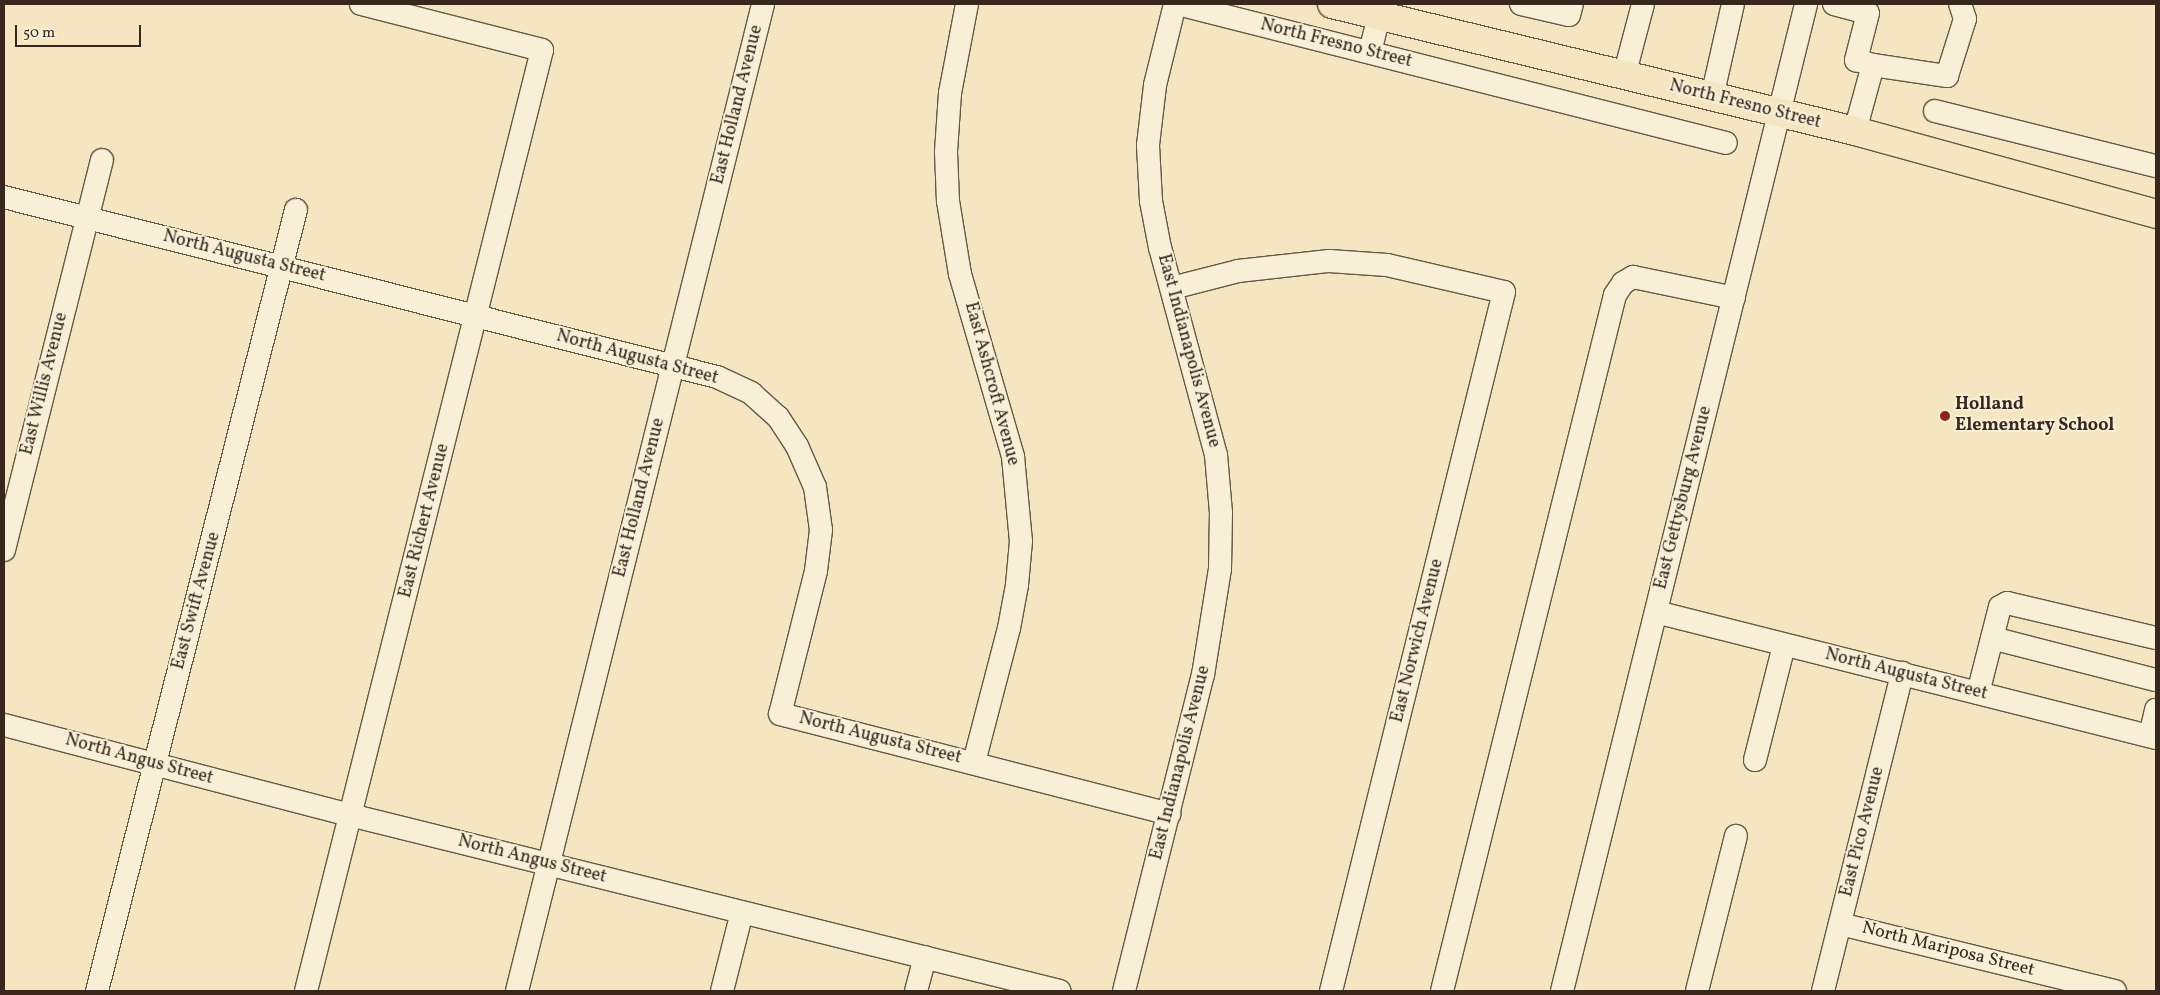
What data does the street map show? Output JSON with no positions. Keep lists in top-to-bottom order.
{
  "streets": {
    "main road": ["North Fresno Street"],
    "street": [
      "East Holland Avenue",
      "North Augusta Street",
      "East Indianapolis Avenue",
      "East Willis Avenue",
      "East Ashcroft Avenue",
      "East Gettysburg Avenue",
      "East Richert Avenue",
      "East Swift Avenue",
      "East Norwich Avenue",
      "North Angus Street",
      "East Pico Avenue",
      "North Mariposa Street"
    ]
  },
  "crossings": [
    ["North Fresno Street", "East Indianapolis Avenue"],
    ["North Fresno Street", "East Gettysburg Avenue"],
    ["East Holland Avenue", "North Augusta Street"],
    ["East Holland Avenue", "North Angus Street"],
    ["North Augusta Street", "East Indianapolis Avenue"],
    ["North Augusta Street", "East Willis Avenue"],
    ["North Augusta Street", "East Ashcroft Avenue"],
    ["North Augusta Street", "East Gettysburg Avenue"],
    ["North Augusta Street", "East Richert Avenue"],
    ["North Augusta Street", "East Swift Avenue"],
    ["North Augusta Street", "East Pico Avenue"],
    ["East Indianapolis Avenue", "East Norwich Avenue"],
    ["East Richert Avenue", "North Angus Street"],
    ["East Swift Avenue", "North Angus Street"],
    ["East Pico Avenue", "North Mariposa Street"]
  ],
  "places": ["Holland Elementary School"],
  "scale_bar": "50 m"
}
